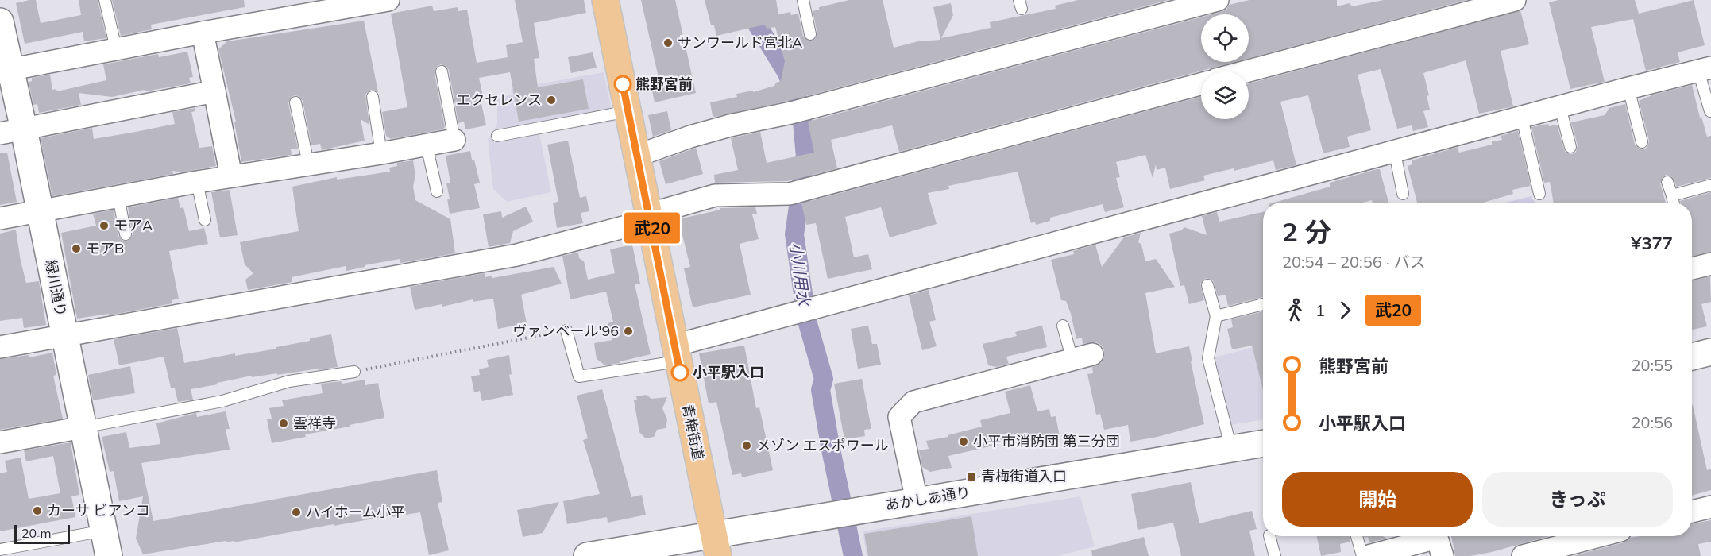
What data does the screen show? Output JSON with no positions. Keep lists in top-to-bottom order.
{
  "streets": {
    "main road": ["青梅街道"],
    "street": ["緑川通り", "あかしあ通り"]
  },
  "crossings": [
    ["青梅街道", "あかしあ通り"]
  ],
  "water": ["小川用水"],
  "places": {
    "other": [
      "サンワールド宮北A",
      "熊野宮前",
      "エクセレンス",
      "モアA",
      "モアB",
      "ヴァンベール'96",
      "小平駅入口",
      "雲祥寺",
      "小平市消防団 第三分団",
      "メゾン エスポワール",
      "カーサ ビアンコ",
      "ハイホーム小平"
    ],
    "transit": ["青梅街道入口"]
  },
  "lines": ["bus line 武20"],
  "scale_bar": "20 m",
  "page": {
    "on_map": "武20",
    "heading": ["2 分", "20:54 – 20:56 · バス", "¥377"],
    "legs": ["1", "武20"],
    "list": [
      {
        "name": "熊野宮前",
        "value": "20:55"
      },
      {
        "name": "小平駅入口",
        "value": "20:56"
      }
    ],
    "buttons": ["開始", "きっぷ"],
    "scale": "20 m"
  }
}
